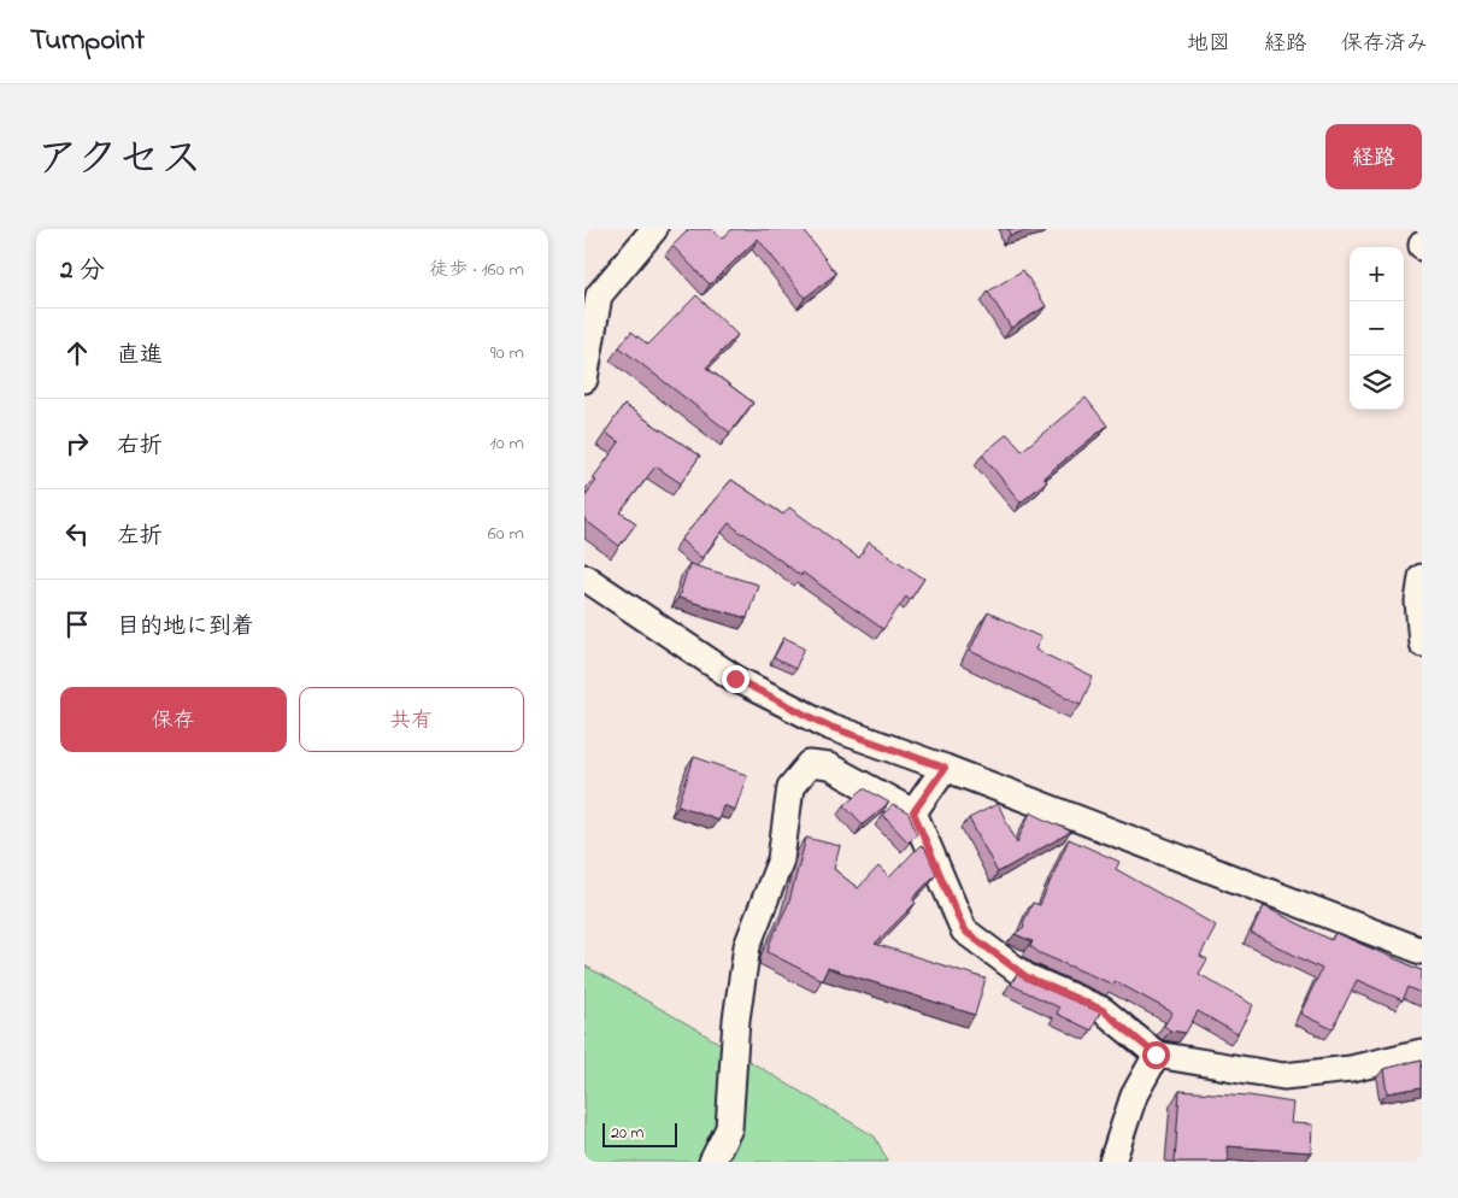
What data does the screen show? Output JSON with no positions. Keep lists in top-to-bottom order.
{
  "scale_bar": "20 m",
  "page": {
    "header": "Turnpoint",
    "nav": ["地図", "経路", "保存済み"],
    "title": "アクセス",
    "buttons": [
      "経路",
      ["保存", "共有"]
    ],
    "heading": ["2 分", "徒歩 · 160 m"],
    "map_buttons": ["+", "−"],
    "list": [
      ["直進", "90 m"],
      ["右折", "10 m"],
      ["左折", "60 m"],
      "目的地に到着"
    ],
    "scale": "20 m"
  }
}
